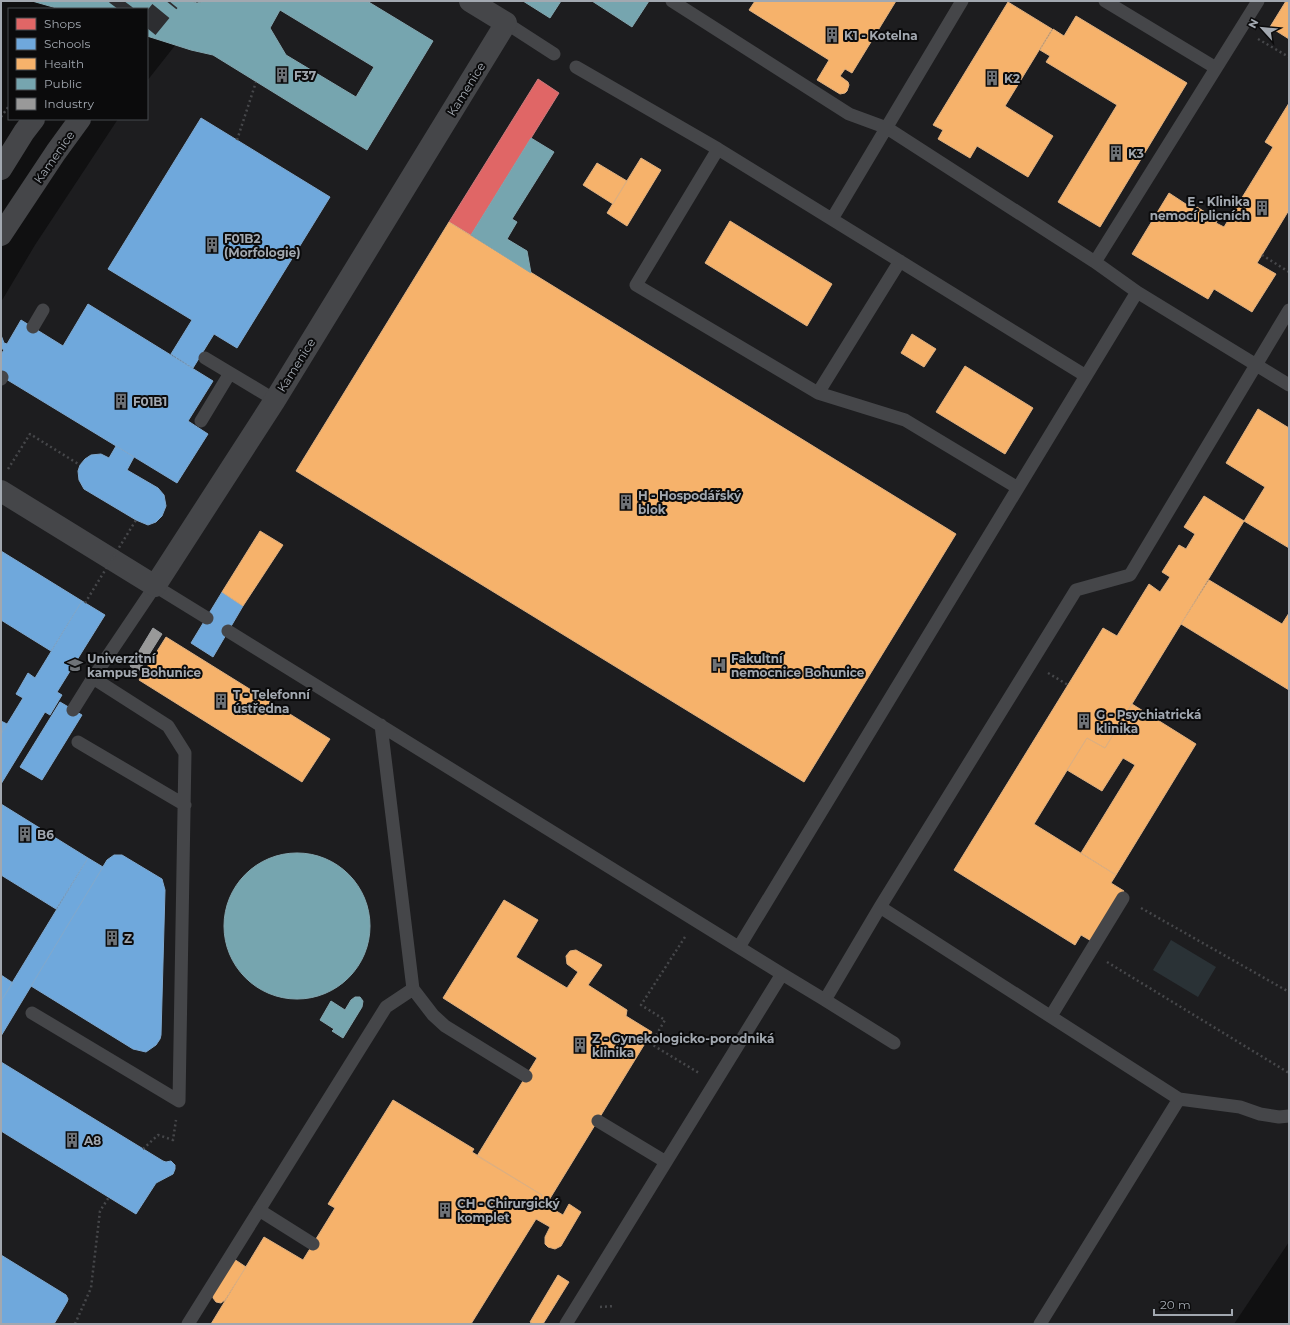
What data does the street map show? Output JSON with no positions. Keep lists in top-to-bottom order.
{
  "streets": {
    "street": ["Kamenice"]
  },
  "places": {
    "building": [
      "K1 - Kotelna",
      "F37",
      "K2",
      "K3",
      "E - Klinika nemocí plicních",
      "F01B2 (Morfologie)",
      "F01B1",
      "H - Hospodářský blok",
      "T - Telefonní ústředna",
      "G - Psychiatrická klinika",
      "B6",
      "Z",
      "Z - Gynekologicko-porodniká klinika",
      "A8",
      "CH - Chirurgický komplet"
    ],
    "school or university": ["Univerzitní kampus Bohunice"],
    "hospital": ["Fakultní nemocnice Bohunice"]
  },
  "legend": [
    "Shops",
    "Schools",
    "Health",
    "Public",
    "Industry"
  ],
  "scale_bar": "20 m",
  "north": "top left"
}
